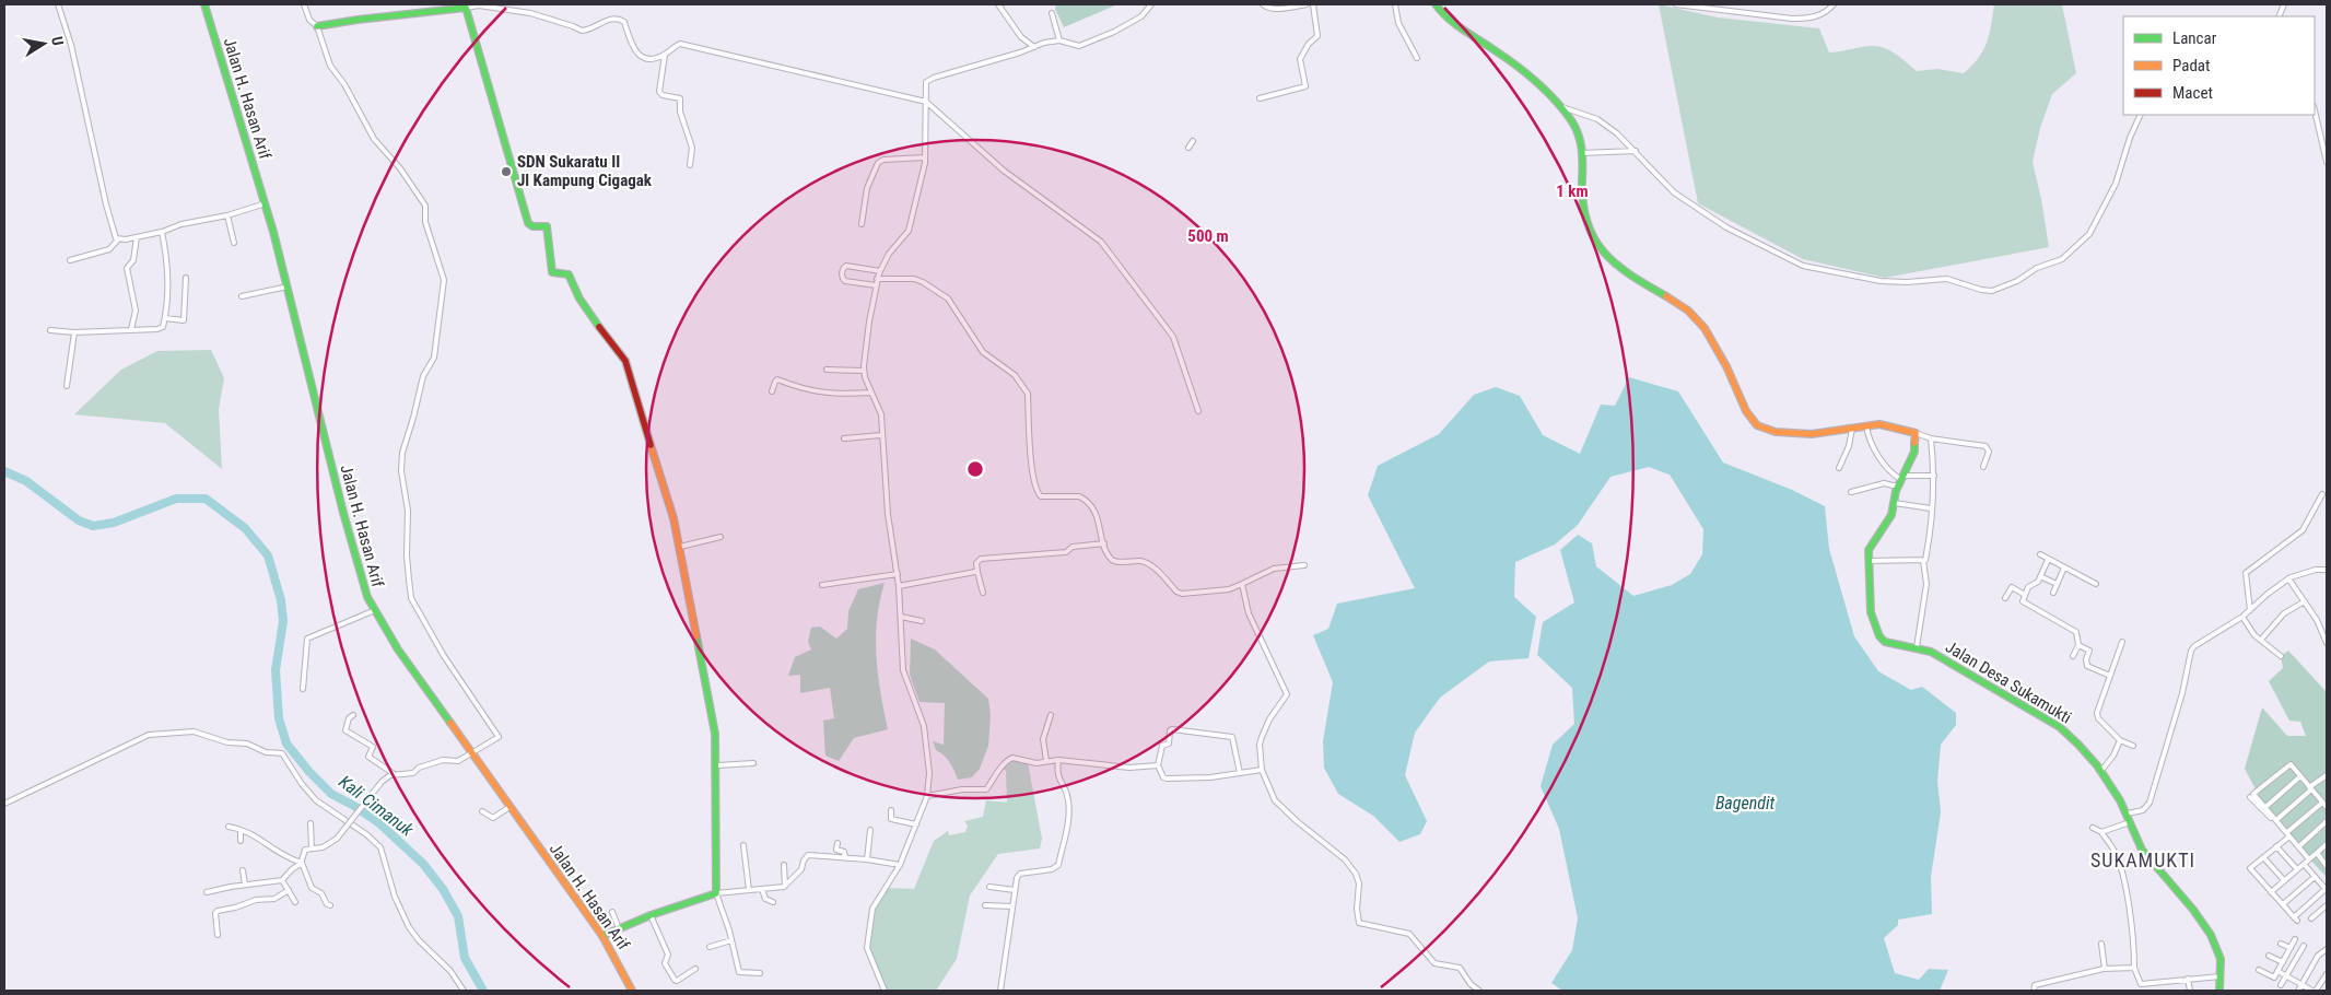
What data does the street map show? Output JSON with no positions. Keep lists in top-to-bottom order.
{
  "streets": {
    "street": ["Jalan H. Hasan Arif", "Jalan Desa Sukamukti"]
  },
  "districts": ["SUKAMUKTI"],
  "water": ["Bagendit", "Kali Cimanuk"],
  "places": ["SDN Sukaratu II Jl Kampung Cigagak"],
  "legend": ["Lancar", "Padat", "Macet"],
  "north": "right",
  "rings": ["1 km", "500 m"]
}
